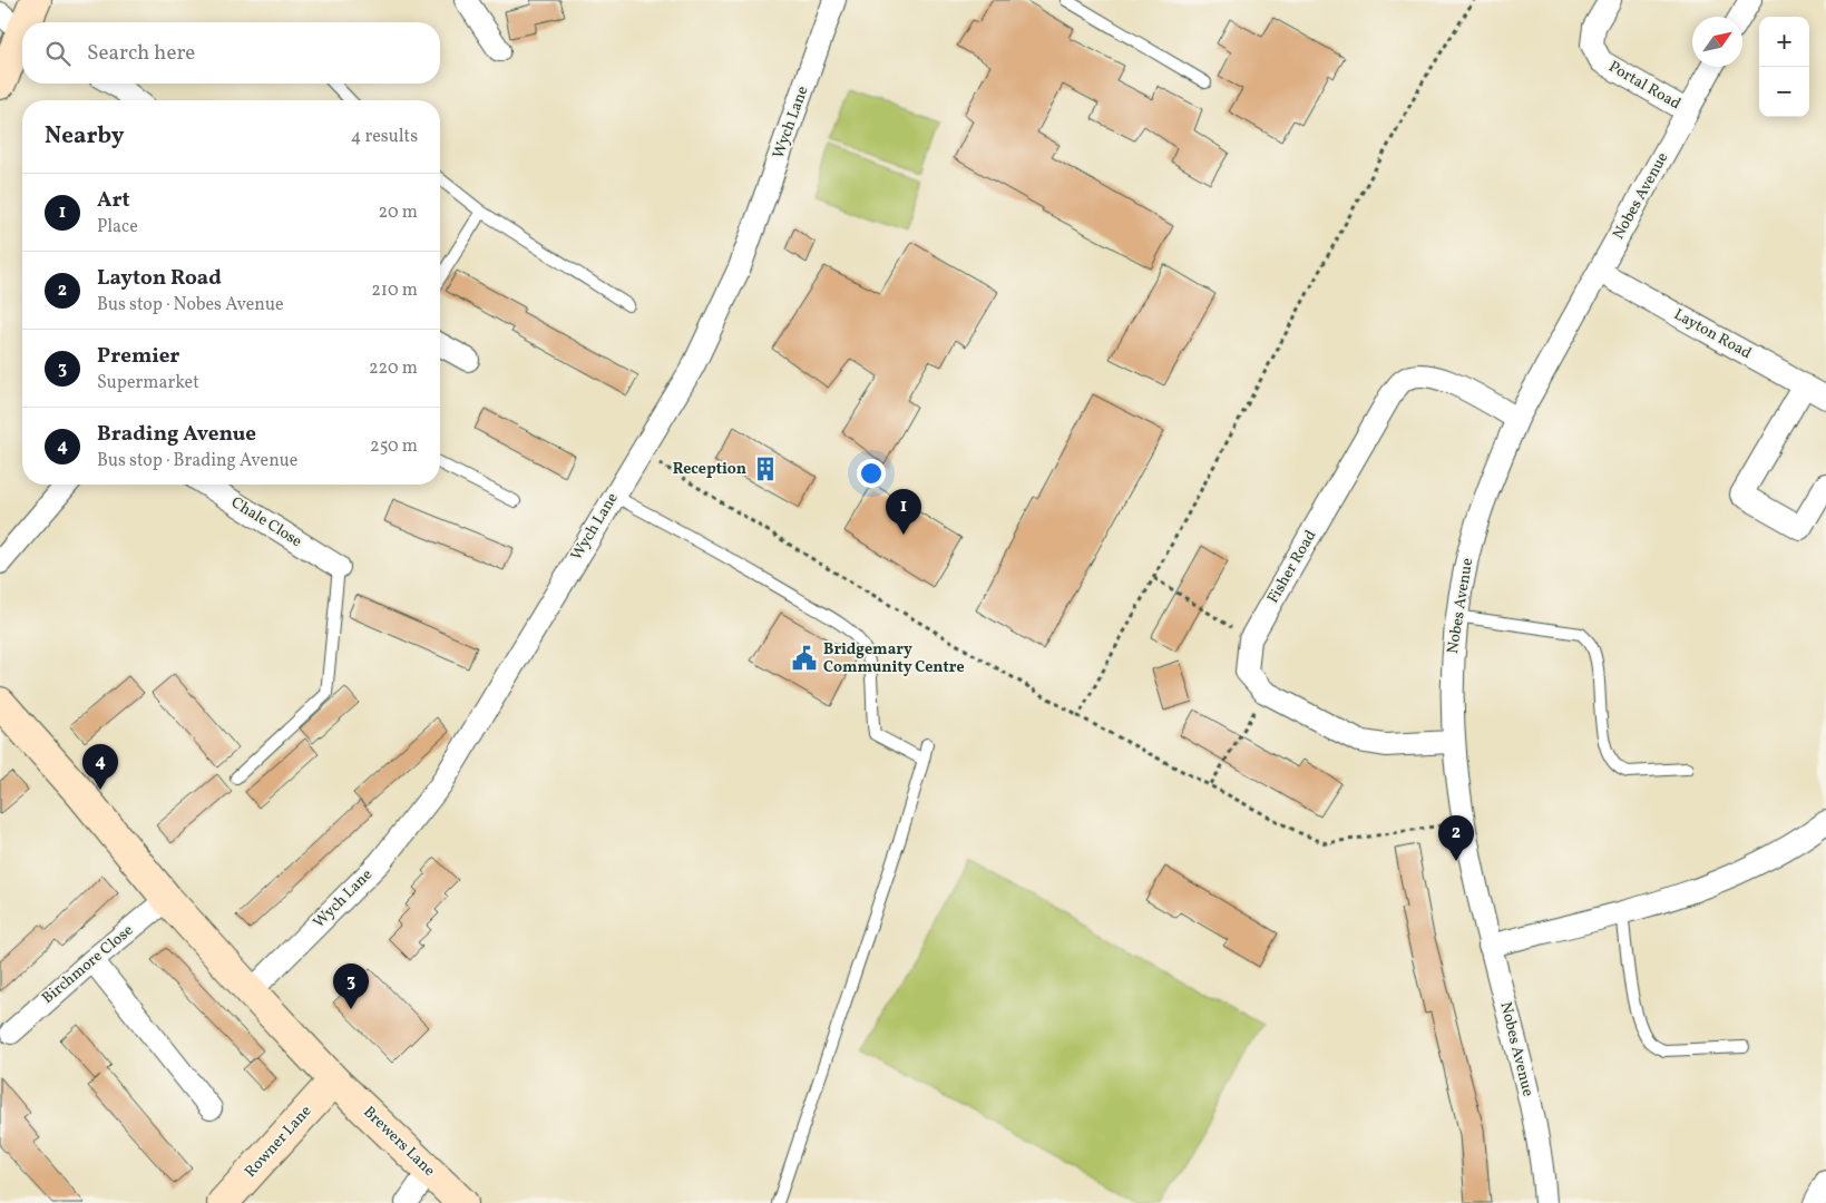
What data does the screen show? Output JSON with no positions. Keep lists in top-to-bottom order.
{
  "streets": {
    "street": [
      "Portal Road",
      "Wych Lane",
      "Nobes Avenue",
      "Layton Road",
      "Chale Close",
      "Fisher Road",
      "Birchmore Close",
      "Rowner Lane",
      "Brewers Lane"
    ]
  },
  "crossings": [
    ["Portal Road", "Nobes Avenue"],
    ["Wych Lane", "Brewers Lane"],
    ["Nobes Avenue", "Layton Road"],
    ["Nobes Avenue", "Fisher Road"],
    ["Birchmore Close", "Brewers Lane"],
    ["Rowner Lane", "Brewers Lane"]
  ],
  "places": {
    "building": ["Reception"],
    "public building": ["Bridgemary Community Centre"]
  },
  "north": "top right",
  "page": {
    "map_buttons": ["+", "−"],
    "search": "Search here",
    "heading": ["Nearby", "4 results"],
    "list": [
      {
        "mark": "1",
        "name": "Art",
        "note": "Place",
        "value": "20 m"
      },
      {
        "mark": "2",
        "name": "Layton Road",
        "note": "Bus stop · Nobes Avenue",
        "value": "210 m"
      },
      {
        "mark": "3",
        "name": "Premier",
        "note": "Supermarket",
        "value": "220 m"
      },
      {
        "mark": "4",
        "name": "Brading Avenue",
        "note": "Bus stop · Brading Avenue",
        "value": "250 m"
      }
    ],
    "pins": [
      "1",
      "4",
      "2",
      "3"
    ]
  }
}
